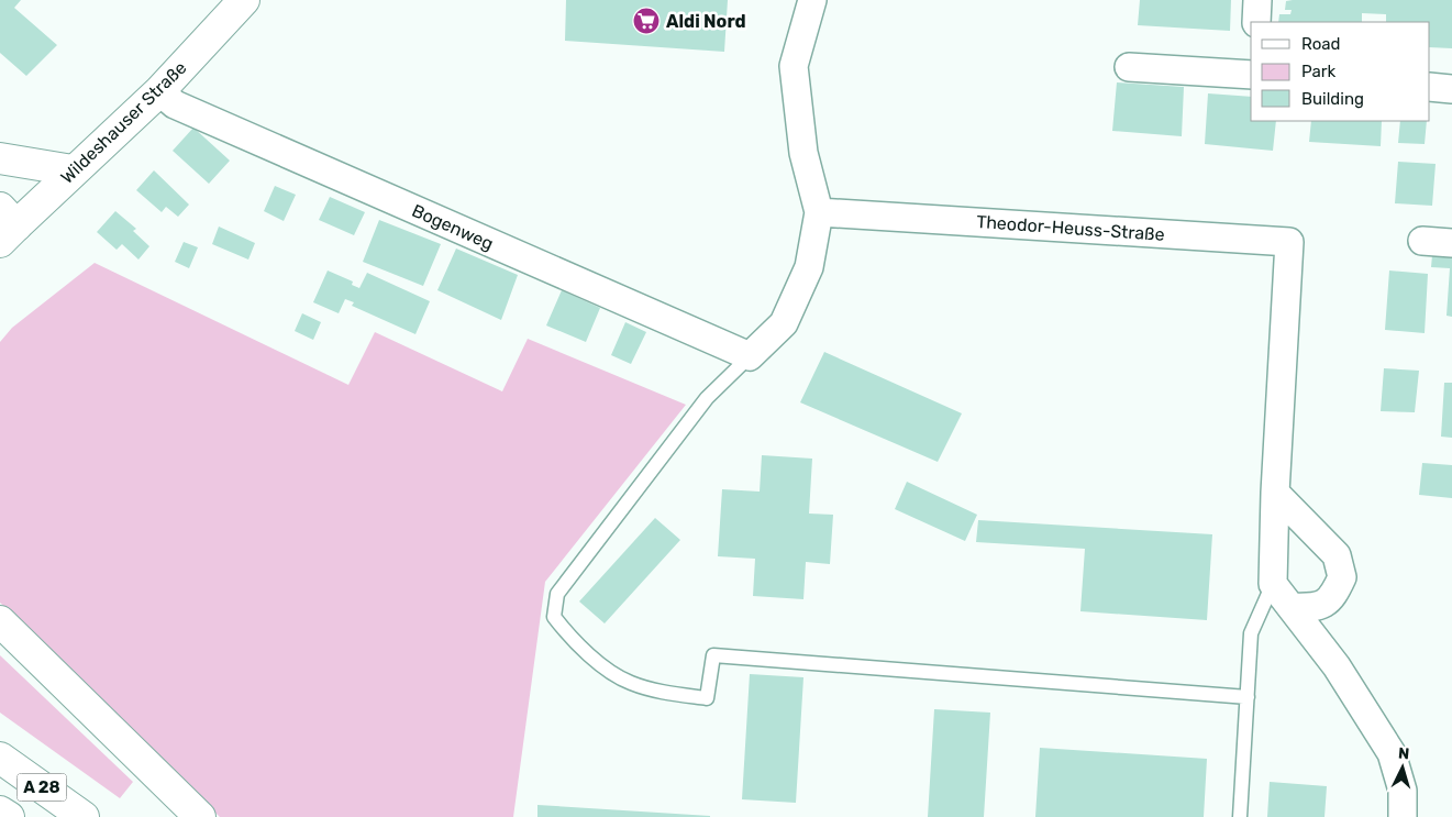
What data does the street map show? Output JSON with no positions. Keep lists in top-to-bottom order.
{
  "streets": {
    "main road": ["Wildeshauser Straße", "A 28"],
    "street": ["Bogenweg", "Theodor-Heuss-Straße"]
  },
  "crossings": [
    ["Wildeshauser Straße", "Bogenweg"]
  ],
  "places": {
    "supermarket": ["Aldi Nord"]
  },
  "legend": ["Road", "Park", "Building"],
  "north": "top"
}
